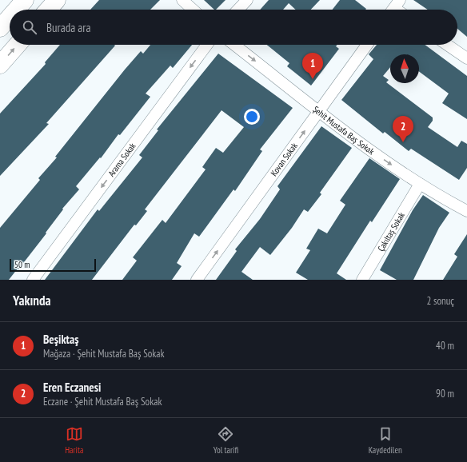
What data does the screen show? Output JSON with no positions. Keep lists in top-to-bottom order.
{
  "streets": {
    "street": [
      "Şehit Mustafa Baş Sokak",
      "Kovan Sokak",
      "Arama Sokak",
      "Çakıltaş Sokak"
    ]
  },
  "crossings": [
    ["Şehit Mustafa Baş Sokak", "Kovan Sokak"],
    ["Şehit Mustafa Baş Sokak", "Çakıltaş Sokak"]
  ],
  "one_way": ["Şehit Mustafa Baş Sokak", "Kovan Sokak", "Arama Sokak"],
  "scale_bar": "50 m",
  "north": "top",
  "page": {
    "search": "Burada ara",
    "pins": ["1", "2"],
    "scale": "50 m",
    "heading": ["Yakında", "2 sonuç"],
    "list": [
      {
        "mark": "1",
        "name": "Beşiktaş",
        "note": "Mağaza · Şehit Mustafa Baş Sokak",
        "value": "40 m"
      },
      {
        "mark": "2",
        "name": "Eren Eczanesi",
        "note": "Eczane · Şehit Mustafa Baş Sokak",
        "value": "90 m"
      }
    ],
    "nav": ["Harita", "Yol tarifi", "Kaydedilen"]
  }
}
